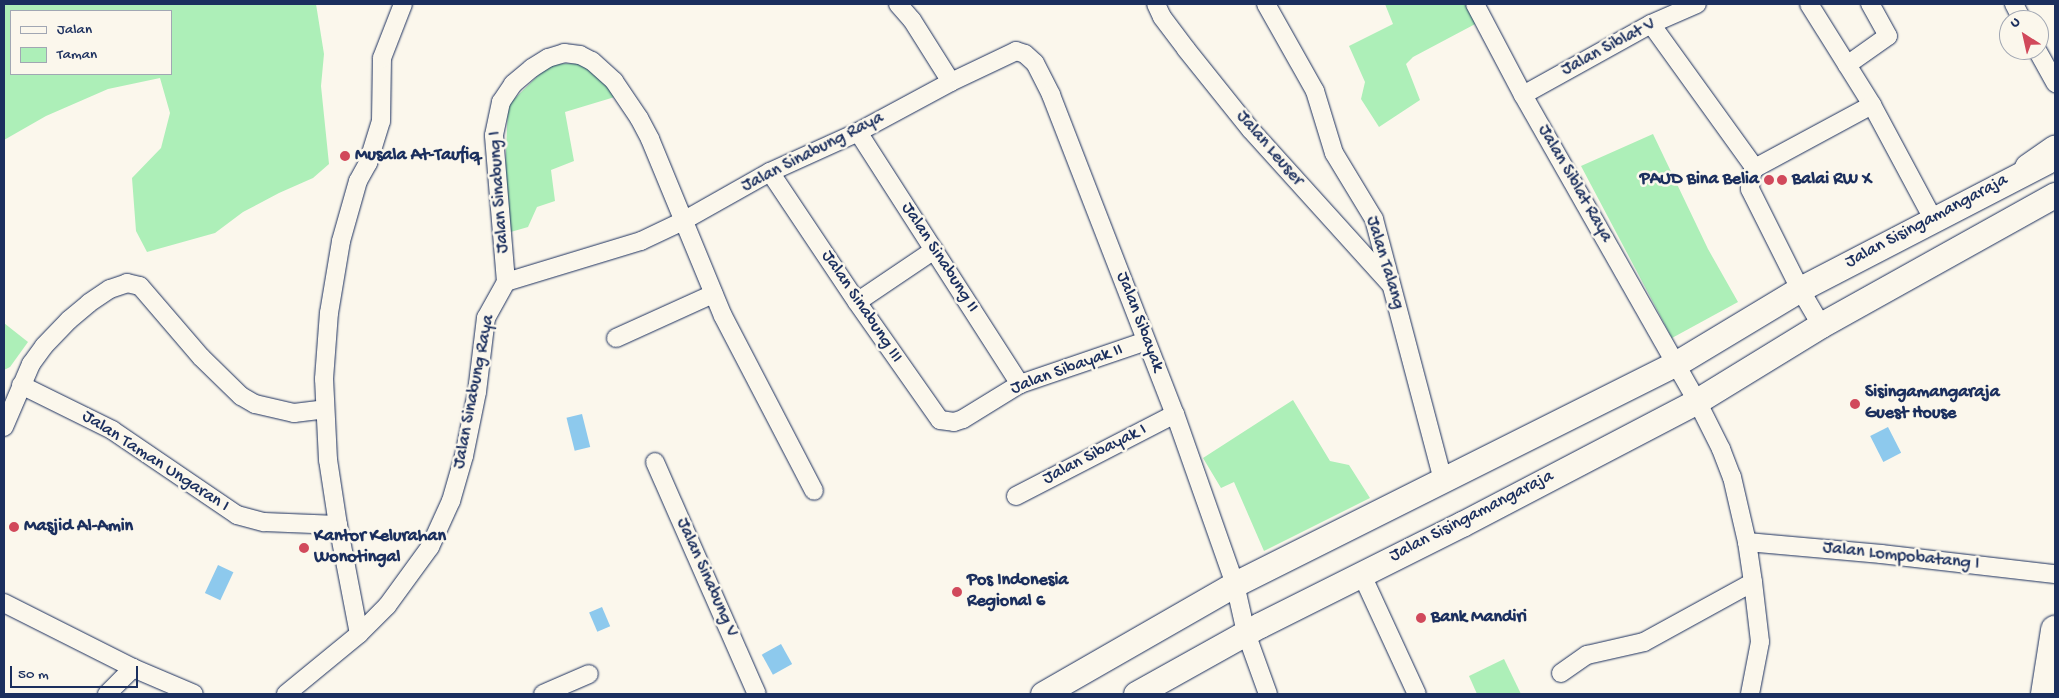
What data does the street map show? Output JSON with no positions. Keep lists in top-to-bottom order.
{
  "streets": {
    "main road": ["Jalan Sisingamangaraja"],
    "street": [
      "Jalan Siblat V",
      "Jalan Leuser",
      "Jalan Sinabung Raya",
      "Jalan Siblat Raya",
      "Jalan Sinabung I",
      "Jalan Sinabung II",
      "Jalan Talang",
      "Jalan Sinabung III",
      "Jalan Sibayak",
      "Jalan Sibayak II",
      "Jalan Sibayak I",
      "Jalan Taman Ungaran I",
      "Jalan Lompobatang I",
      "Jalan Sinabung V"
    ]
  },
  "crossings": [
    ["Jalan Siblat V", "Jalan Siblat Raya"],
    ["Jalan Leuser", "Jalan Talang"],
    ["Jalan Sinabung Raya", "Jalan Sinabung I"],
    ["Jalan Sinabung Raya", "Jalan Sinabung II"],
    ["Jalan Sinabung Raya", "Jalan Sinabung III"],
    ["Jalan Sinabung Raya", "Jalan Sibayak"],
    ["Jalan Siblat Raya", "Jalan Sisingamangaraja"],
    ["Jalan Sisingamangaraja", "Jalan Talang"],
    ["Jalan Sisingamangaraja", "Jalan Sibayak"],
    ["Jalan Sinabung II", "Jalan Sibayak II"],
    ["Jalan Sinabung III", "Jalan Sibayak II"],
    ["Jalan Sibayak", "Jalan Sibayak II"],
    ["Jalan Sibayak", "Jalan Sibayak I"]
  ],
  "places": [
    "Musala At-Taufiq",
    "PAUD Bina Belia",
    "Balai RW X",
    "Sisingamangaraja Guest House",
    "Masjid Al-Amin",
    "Kantor Kelurahan Wonotingal",
    "Pos Indonesia Regional 6",
    "Bank Mandiri"
  ],
  "legend": ["Jalan", "Taman"],
  "scale_bar": "50 m",
  "north": "top left"
}
